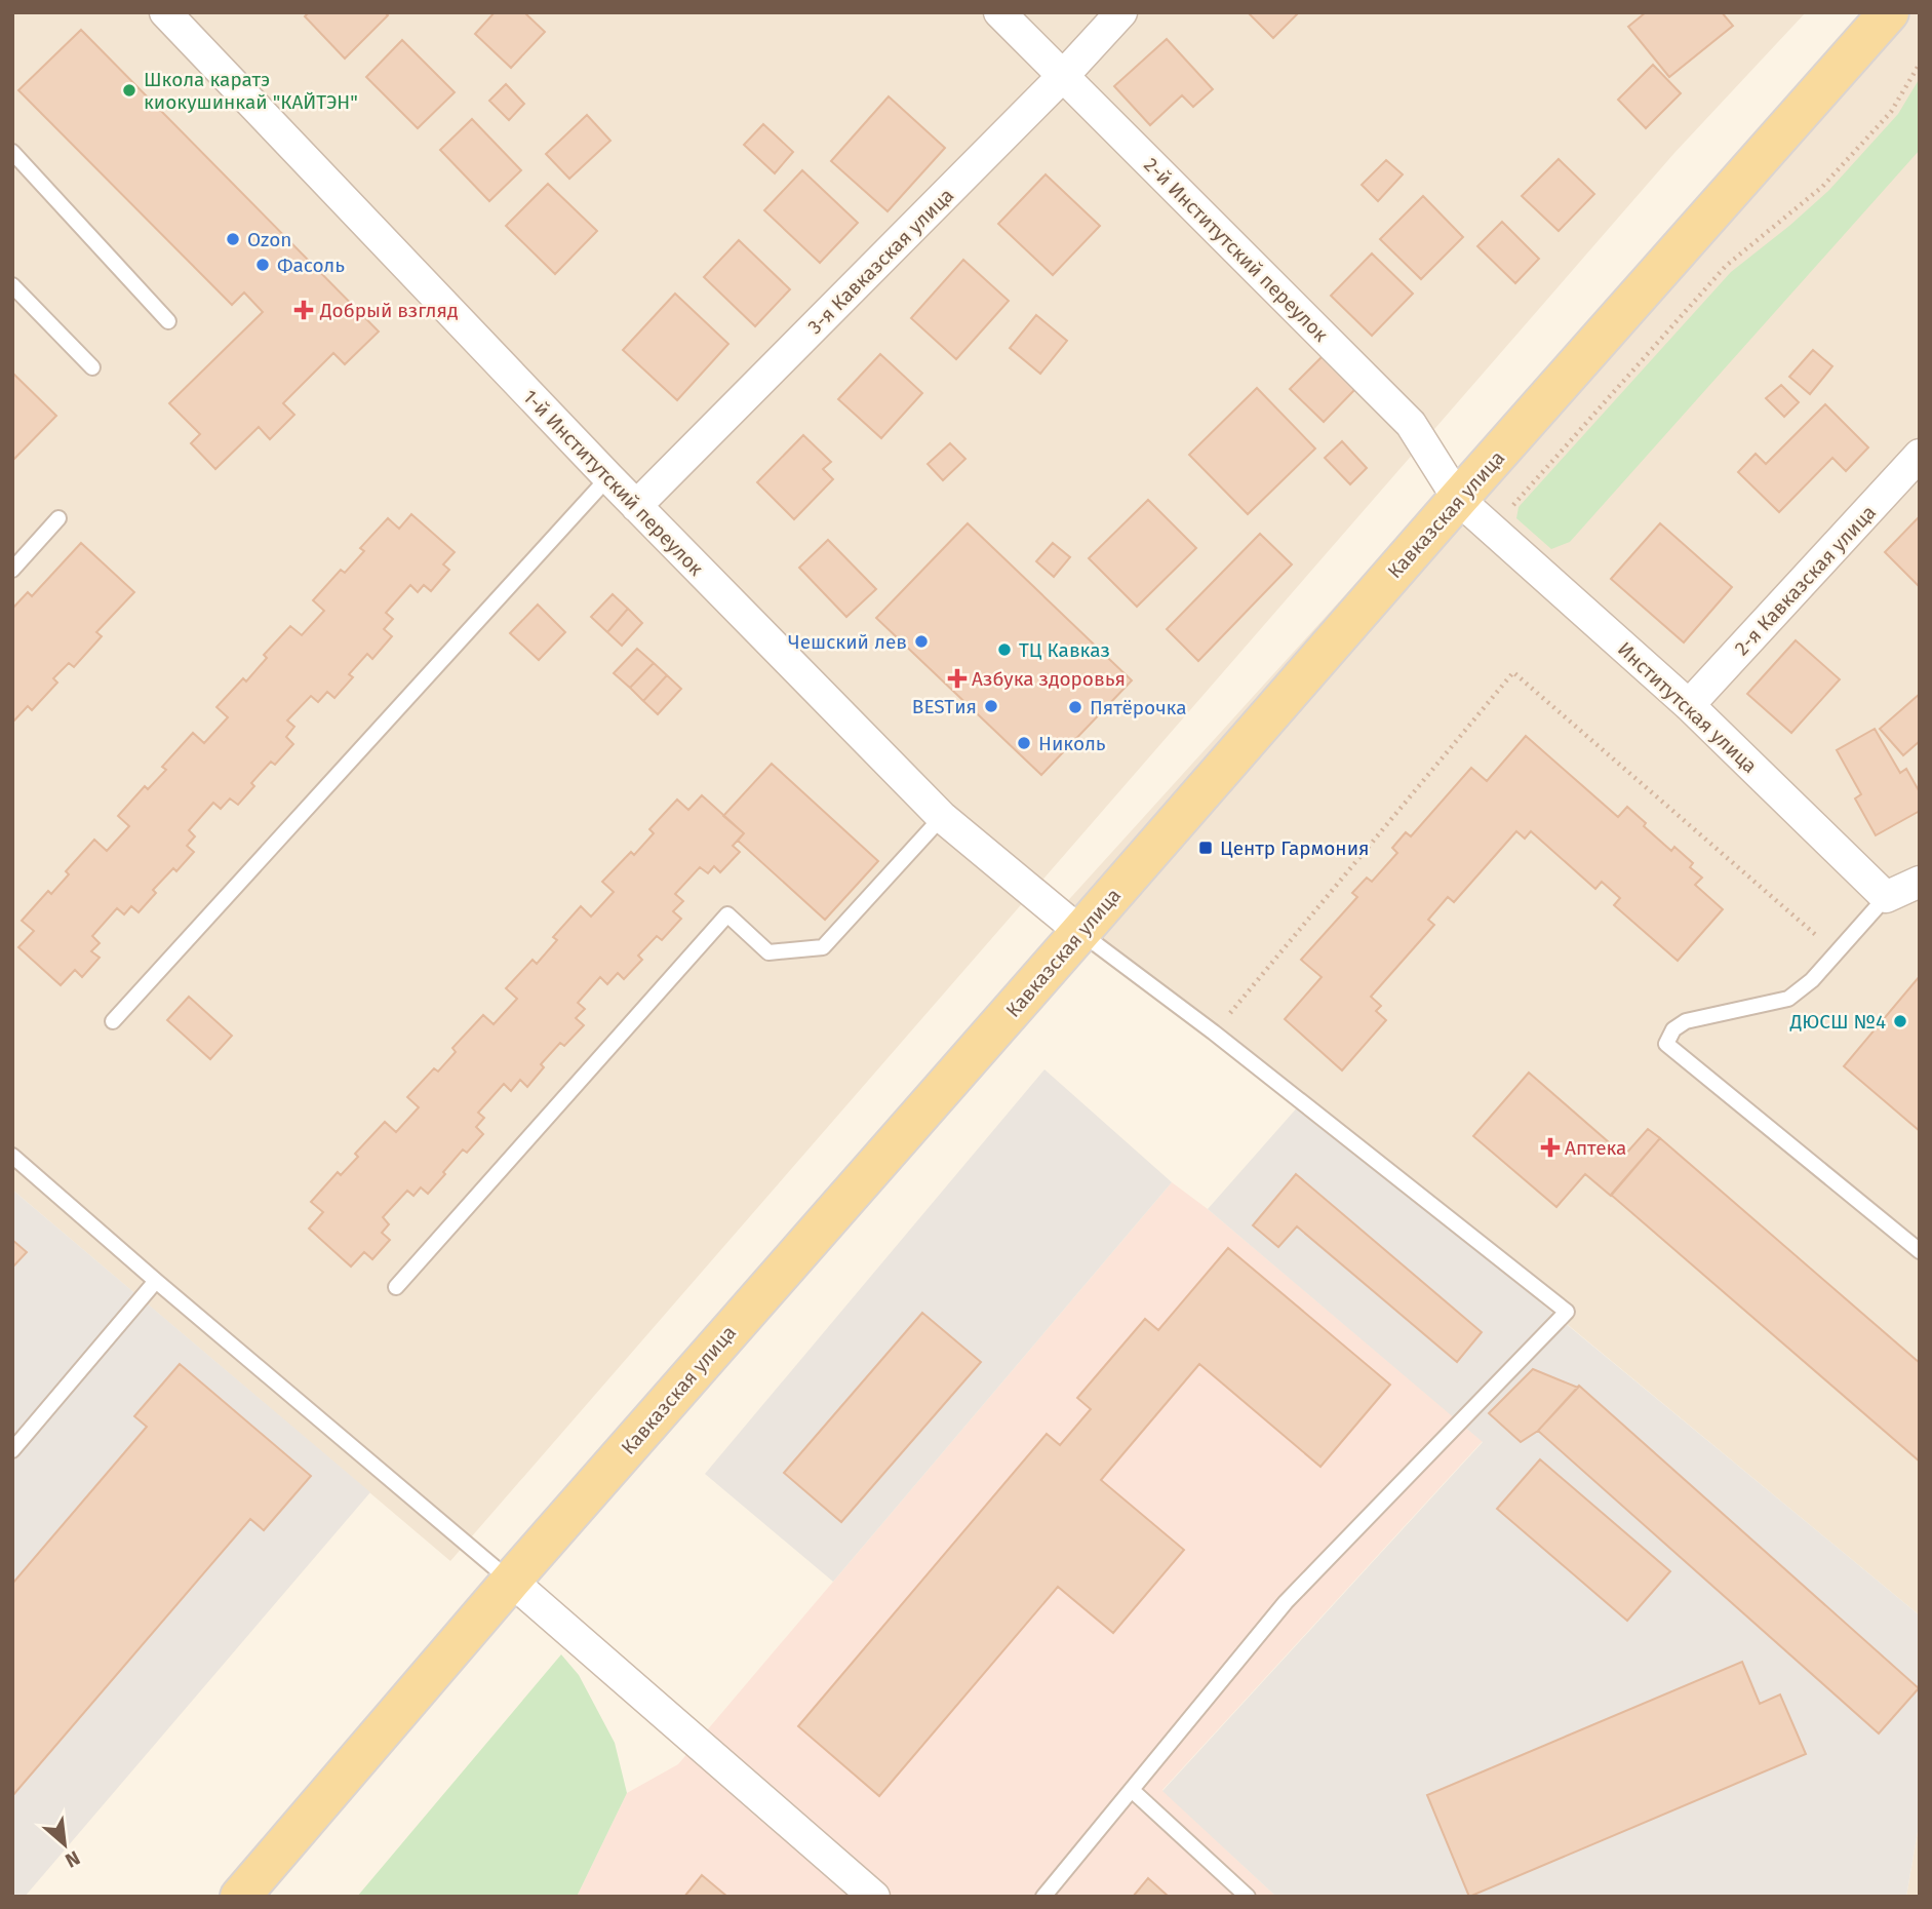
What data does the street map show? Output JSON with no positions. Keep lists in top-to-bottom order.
{
  "streets": {
    "main road": ["Кавказская улица"],
    "street": [
      "2-й Институтский переулок",
      "3-я Кавказская улица",
      "1-й Институтский переулок",
      "2-я Кавказская улица",
      "Институтская улица"
    ]
  },
  "crossings": [
    ["2-й Институтский переулок", "3-я Кавказская улица"],
    ["2-й Институтский переулок", "Кавказская улица"],
    ["2-й Институтский переулок", "Институтская улица"],
    ["3-я Кавказская улица", "1-й Институтский переулок"],
    ["1-й Институтский переулок", "Кавказская улица"],
    ["Кавказская улица", "Институтская улица"],
    ["2-я Кавказская улица", "Институтская улица"]
  ],
  "places": {
    "other": [
      "Школа каратэ киокушинкай \"КАЙТЭН\"",
      "Ozon",
      "Фасоль",
      "Чешский лев",
      "ТЦ Кавказ",
      "BESTия",
      "Пятёрочка",
      "Николь",
      "ДЮСШ №4"
    ],
    "health": ["Добрый взгляд", "Азбука здоровья", "Аптека"],
    "transit": ["Центр Гармония"]
  },
  "north": "bottom right"
}
